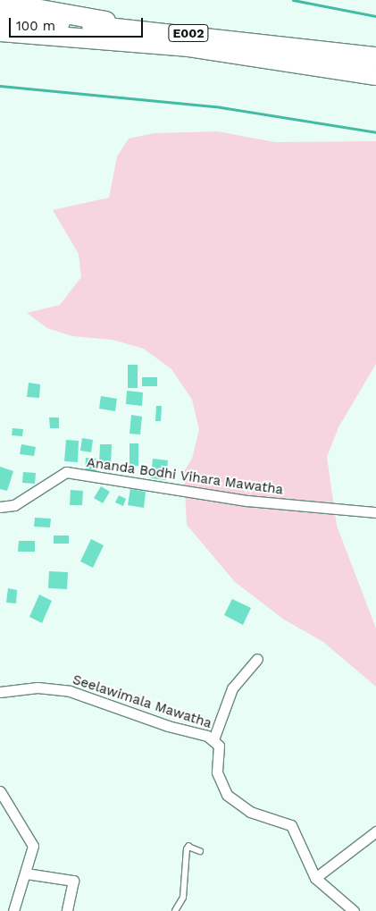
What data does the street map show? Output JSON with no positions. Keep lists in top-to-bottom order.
{
  "streets": {
    "highway": ["E002"],
    "street": ["Ananda Bodhi Vihara Mawatha", "Seelawimala Mawatha"]
  },
  "scale_bar": "100 m"
}
